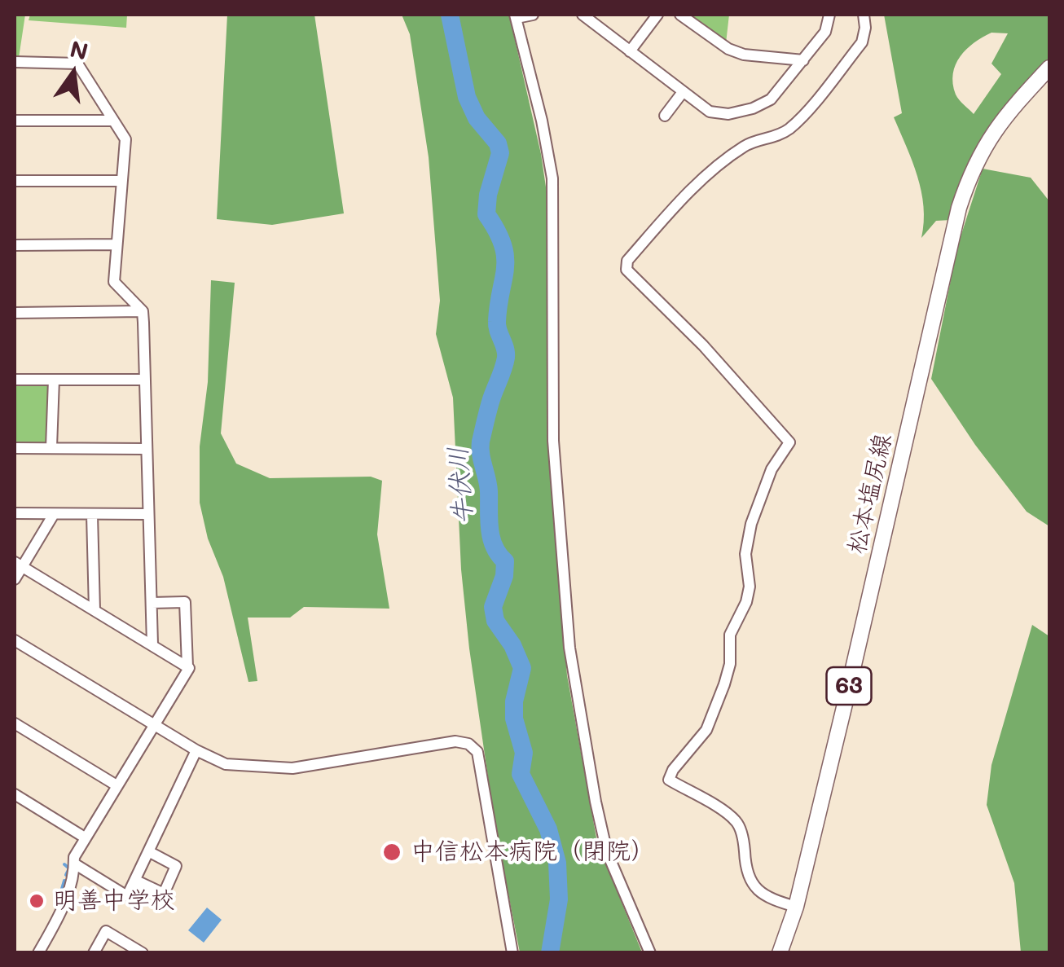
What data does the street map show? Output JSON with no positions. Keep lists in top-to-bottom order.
{
  "streets": {
    "main road": ["松本塩尻線", "63"]
  },
  "water": ["牛伏川"],
  "places": ["中信松本病院（閉院）", "明善中学校"],
  "north": "top"
}
